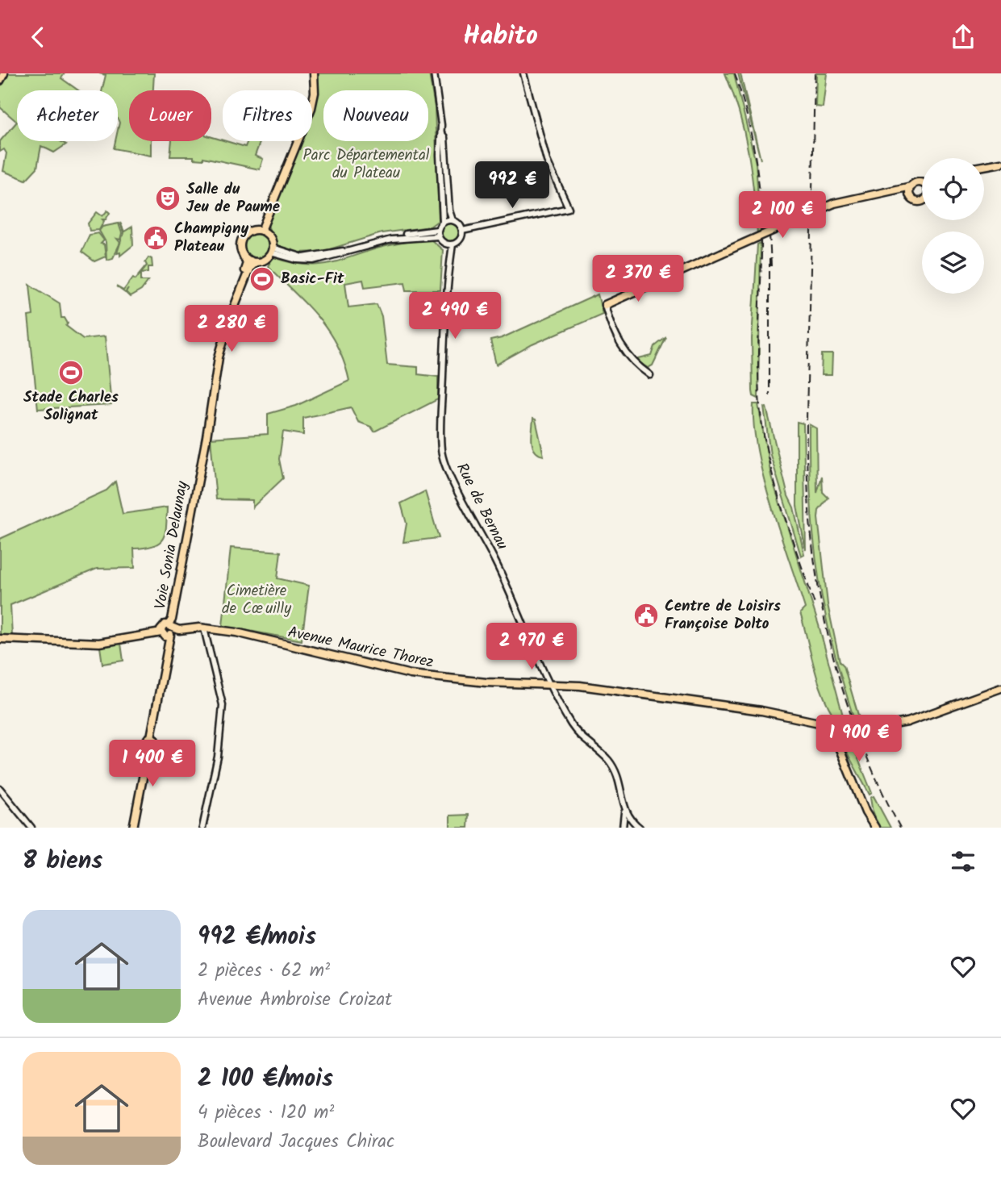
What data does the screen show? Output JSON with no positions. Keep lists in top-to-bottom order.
{
  "streets": {
    "main road": ["Voie Sonia Delaunay", "Avenue Maurice Thorez"],
    "street": ["Rue de Bernau"]
  },
  "crossings": [
    ["Rue de Bernau", "Avenue Maurice Thorez"],
    ["Voie Sonia Delaunay", "Avenue Maurice Thorez"]
  ],
  "parks": ["Parc Départemental du Plateau", "Cimetière de Cœuilly"],
  "places": {
    "theatre": ["Salle du Jeu de Paume"],
    "public building": ["Champigny Plateau", "Centre de Loisirs Françoise Dolto"],
    "sports": ["Basic-Fit", "Stade Charles Solignat"]
  },
  "page": {
    "header": "Habito",
    "chip": [
      "Acheter",
      "Louer",
      "Filtres",
      "Nouveau"
    ],
    "price": [
      "992 €",
      "2 100 €",
      "2 370 €",
      "2 490 €",
      "2 280 €",
      "2 970 €",
      "1 900 €",
      "1 400 €"
    ],
    "heading": "8 biens",
    "list": [
      {
        "name": "992 €/mois",
        "note": "2 pièces · 62 m² · Avenue Ambroise Croizat"
      },
      {
        "name": "2 100 €/mois",
        "note": "4 pièces · 120 m² · Boulevard Jacques Chirac"
      }
    ]
  }
}
